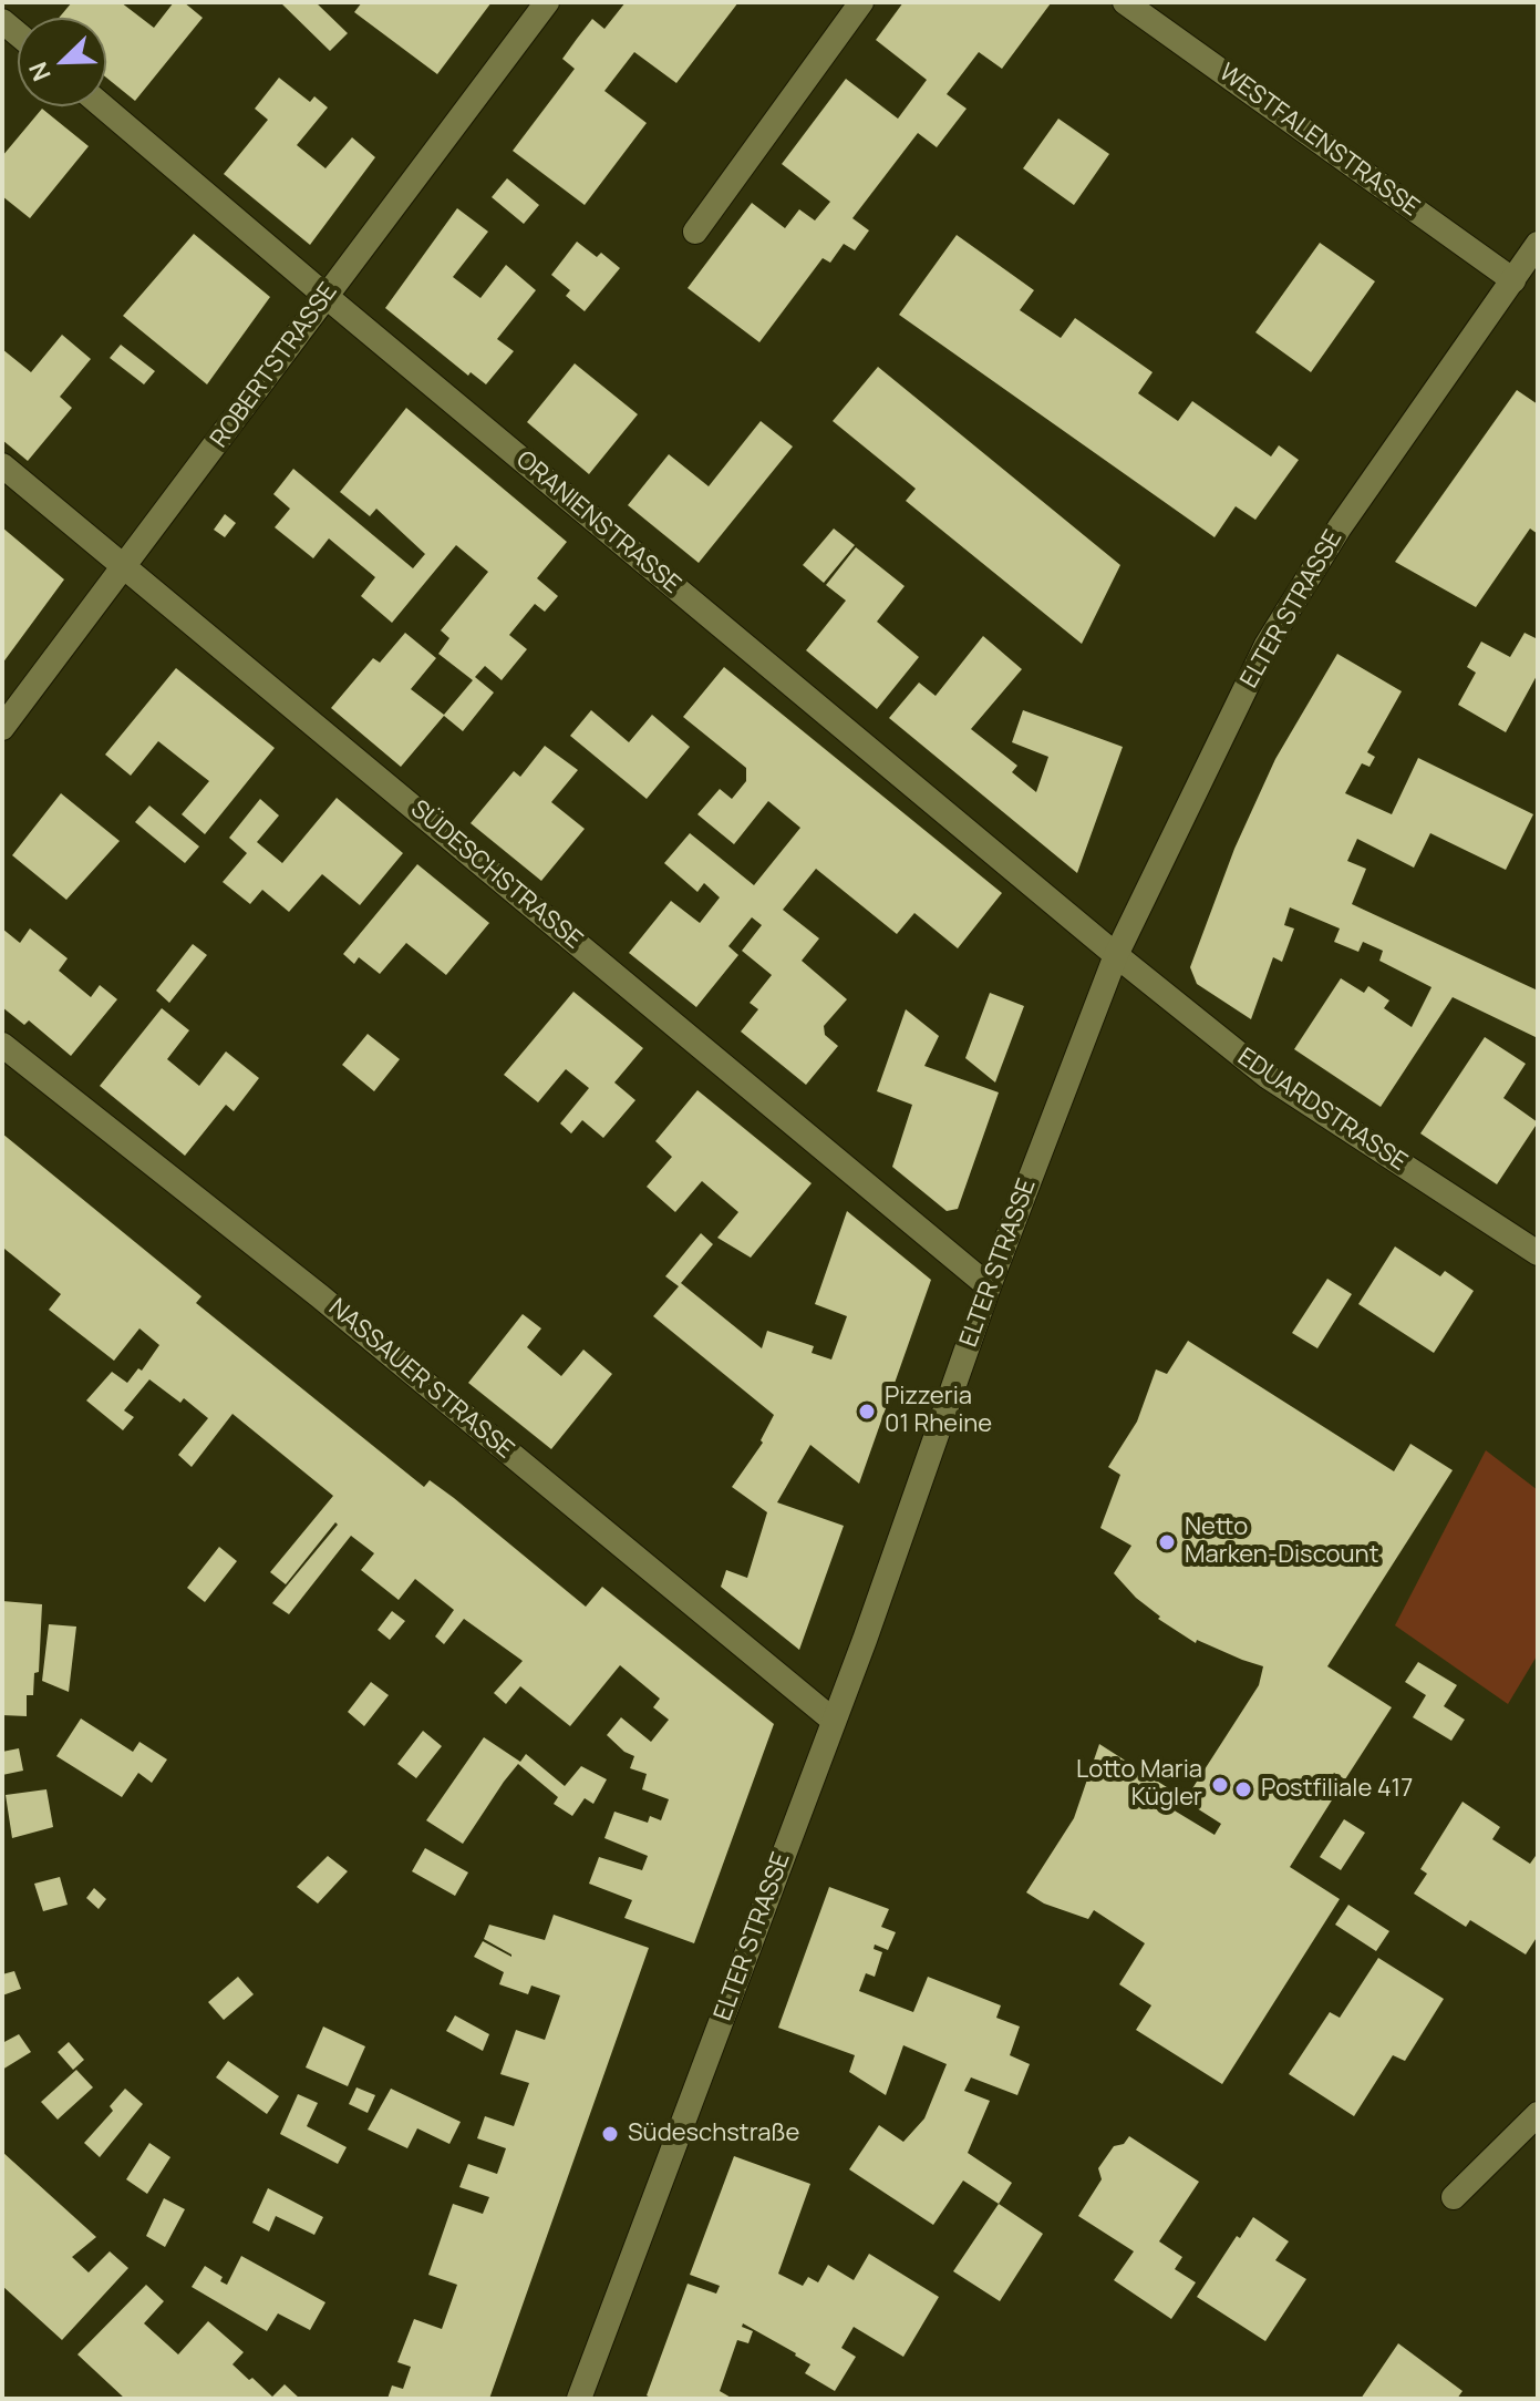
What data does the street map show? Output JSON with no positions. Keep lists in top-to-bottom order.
{
  "streets": {
    "street": [
      "WESTFALENSTRASSE",
      "ROBERTSTRASSE",
      "ORANIENSTRASSE",
      "ELTER STRASSE",
      "SÜDESCHSTRASSE",
      "EDUARDSTRASSE",
      "NASSAUER STRASSE"
    ]
  },
  "crossings": [
    ["WESTFALENSTRASSE", "ELTER STRASSE"],
    ["ROBERTSTRASSE", "ORANIENSTRASSE"],
    ["ROBERTSTRASSE", "SÜDESCHSTRASSE"],
    ["ORANIENSTRASSE", "ELTER STRASSE"],
    ["ORANIENSTRASSE", "EDUARDSTRASSE"],
    ["ELTER STRASSE", "SÜDESCHSTRASSE"],
    ["ELTER STRASSE", "EDUARDSTRASSE"],
    ["ELTER STRASSE", "NASSAUER STRASSE"]
  ],
  "places": [
    "Pizzeria 01 Rheine",
    "Netto Marken-Discount",
    "Lotto Maria Kügler",
    "Postfiliale 417",
    "Südeschstraße"
  ],
  "north": "bottom left"
}
